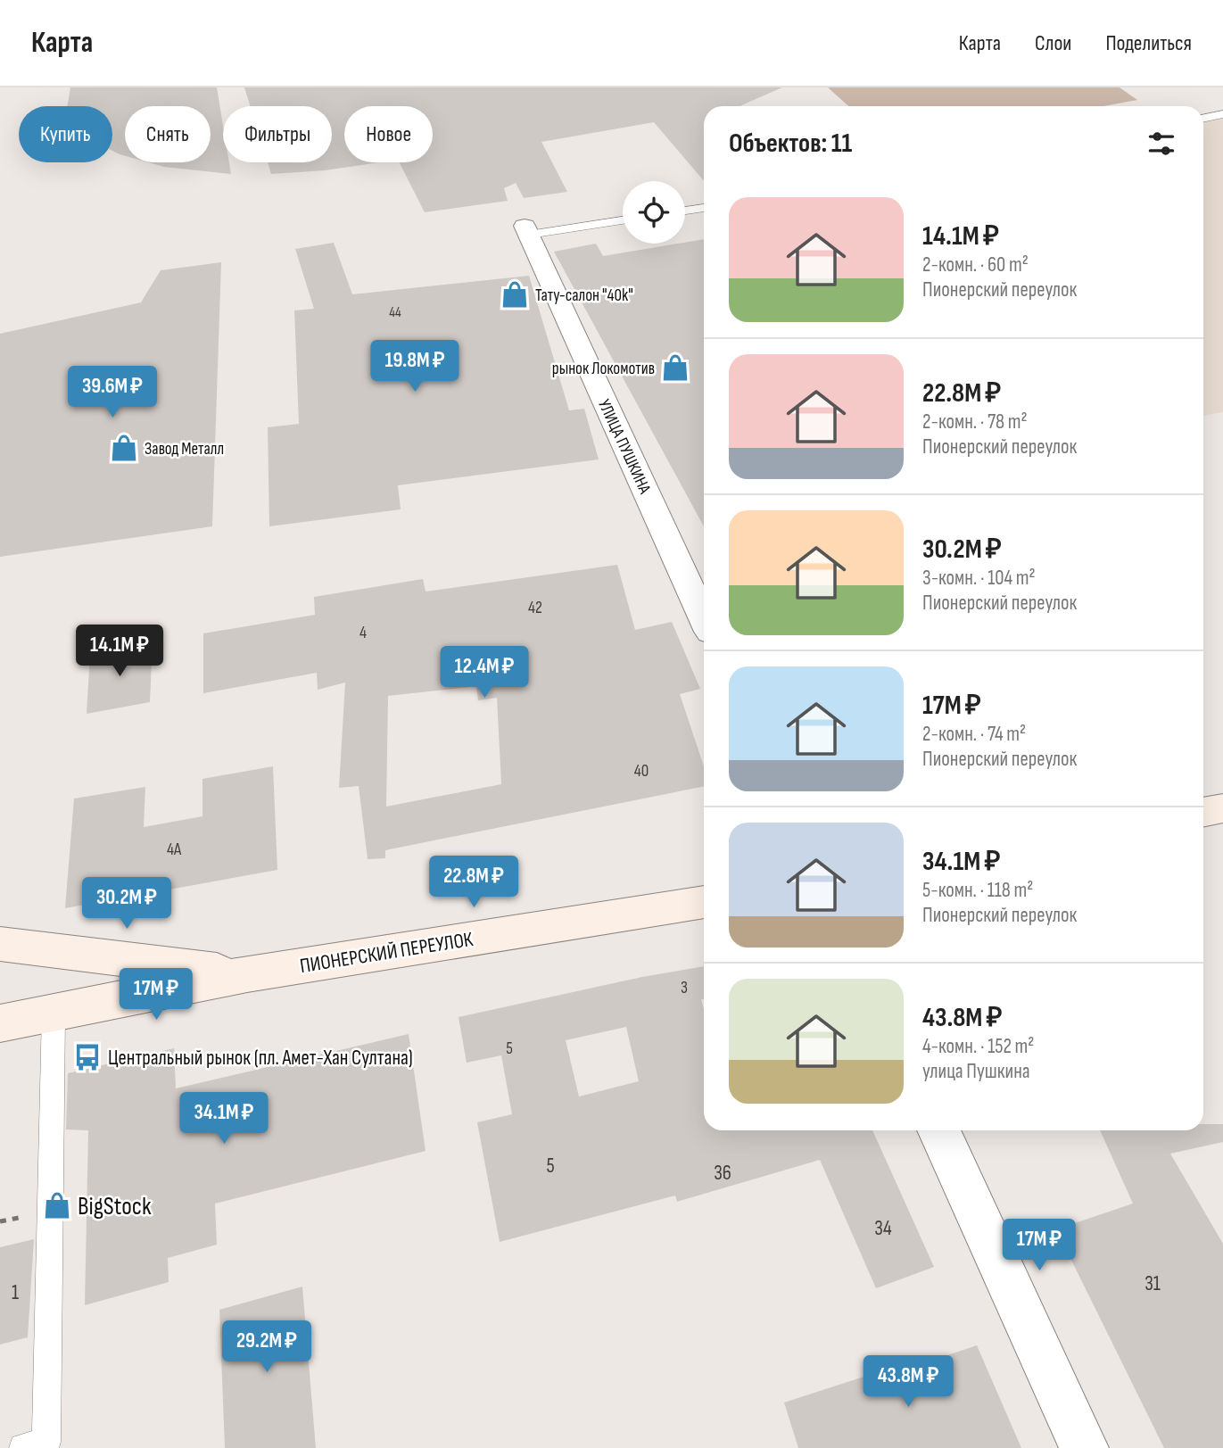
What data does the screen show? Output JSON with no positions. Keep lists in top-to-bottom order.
{
  "streets": {
    "main road": ["ПИОНЕРСКИЙ ПЕРЕУЛОК"],
    "street": ["УЛИЦА ПУШКИНА"]
  },
  "places": {
    "shop": [
      "Тату-салон \"40k\"",
      "рынок Локомотив",
      "Завод Металл",
      "BigStock"
    ],
    "bus stop": ["Центральный рынок (пл. Амет-Хан Султана)"]
  },
  "house_numbers": [
    "44",
    "42",
    "4",
    "40",
    "4А",
    "3",
    "5",
    "5",
    "36",
    "34",
    "31",
    "1"
  ],
  "page": {
    "header": "Карта",
    "nav": ["Карта", "Слои", "Поделиться"],
    "chip": [
      "Купить",
      "Снять",
      "Фильтры",
      "Новое"
    ],
    "heading": "Объектов: 11",
    "list": [
      {
        "name": "14.1M ₽",
        "note": "2-комн. · 60 m² · Пионерский переулок"
      },
      {
        "name": "22.8M ₽",
        "note": "2-комн. · 78 m² · Пионерский переулок"
      },
      {
        "name": "30.2M ₽",
        "note": "3-комн. · 104 m² · Пионерский переулок"
      },
      {
        "name": "17M ₽",
        "note": "2-комн. · 74 m² · Пионерский переулок"
      },
      {
        "name": "34.1M ₽",
        "note": "5-комн. · 118 m² · Пионерский переулок"
      },
      {
        "name": "43.8M ₽",
        "note": "4-комн. · 152 m² · улица Пушкина"
      }
    ],
    "price": [
      "19.8M ₽",
      "39.6M ₽",
      "14.1M ₽",
      "12.4M ₽",
      "22.8M ₽",
      "30.2M ₽",
      "17M ₽",
      "34.1M ₽",
      "17M ₽",
      "29.2M ₽",
      "43.8M ₽"
    ]
  }
}
